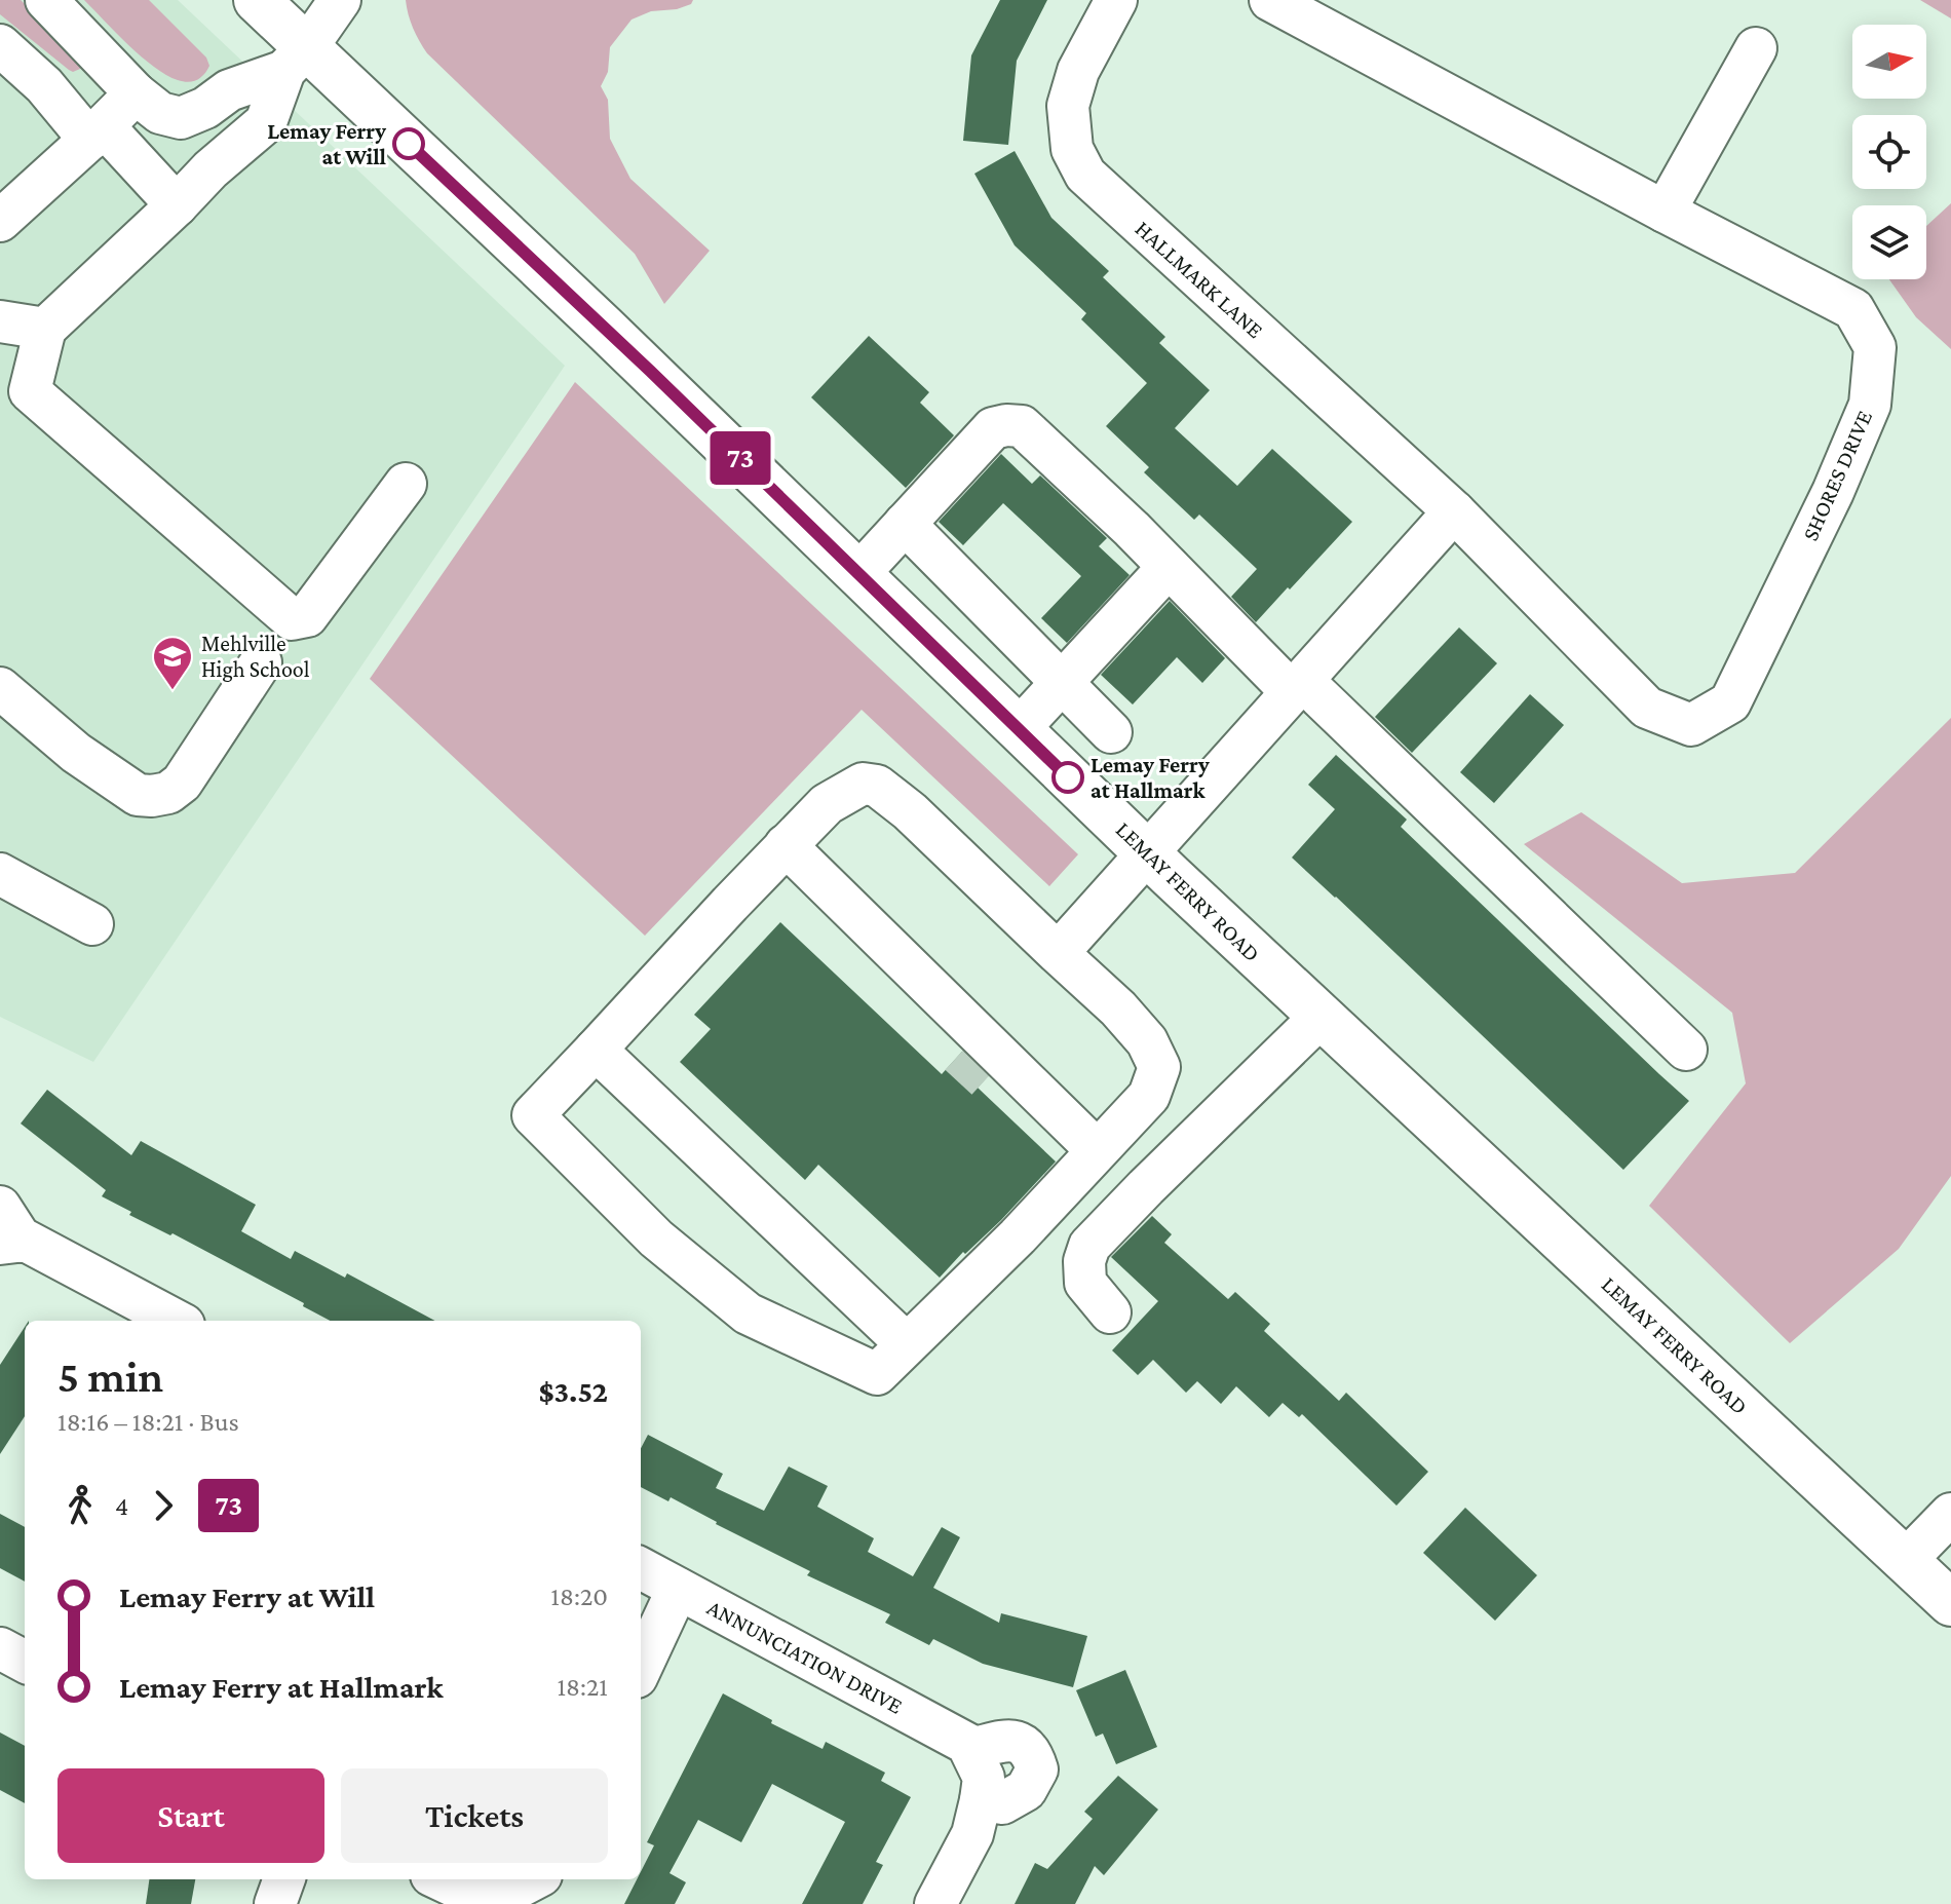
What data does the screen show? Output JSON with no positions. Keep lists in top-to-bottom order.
{
  "streets": {
    "main road": ["LEMAY FERRY ROAD"],
    "street": ["HALLMARK LANE", "SHORES DRIVE", "ANNUNCIATION DRIVE"]
  },
  "crossings": [
    ["HALLMARK LANE", "SHORES DRIVE"]
  ],
  "places": {
    "other": ["Lemay Ferry at Will", "Lemay Ferry at Hallmark"],
    "school or university": ["Mehlville High School"]
  },
  "lines": ["bus line 73"],
  "north": "right",
  "page": {
    "on_map": "73",
    "heading": ["5 min", "18:16 – 18:21 · Bus", "$3.52"],
    "legs": ["4", "73"],
    "list": [
      {
        "name": "Lemay Ferry at Will",
        "value": "18:20"
      },
      {
        "name": "Lemay Ferry at Hallmark",
        "value": "18:21"
      }
    ],
    "buttons": ["Start", "Tickets"]
  }
}
